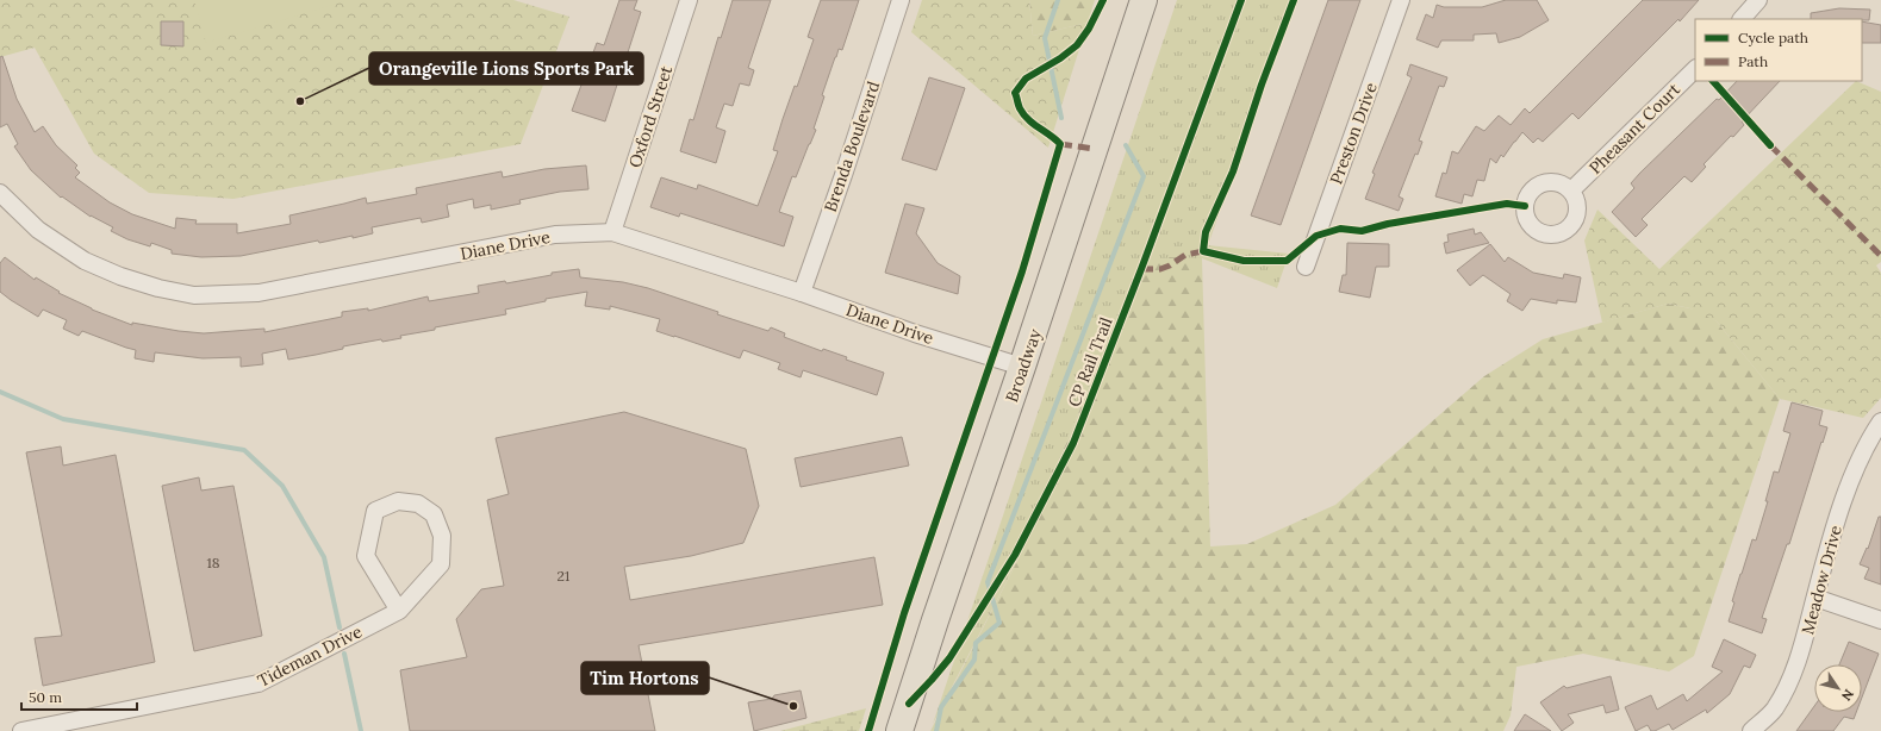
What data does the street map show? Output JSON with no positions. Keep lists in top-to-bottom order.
{
  "streets": {
    "main road": ["Broadway"],
    "street": [
      "Oxford Street",
      "Pheasant Court",
      "Preston Drive",
      "Brenda Boulevard",
      "Diane Drive",
      "Meadow Drive",
      "Tideman Drive"
    ],
    "cycle path": ["CP Rail Trail"]
  },
  "crossings": [
    ["Oxford Street", "Diane Drive"],
    ["Brenda Boulevard", "Diane Drive"],
    ["Diane Drive", "Broadway"]
  ],
  "places": ["Orangeville Lions Sports Park", "Tim Hortons"],
  "house_numbers": ["18", "21"],
  "legend": ["Cycle path", "Path"],
  "scale_bar": "50 m",
  "north": "bottom right"
}
